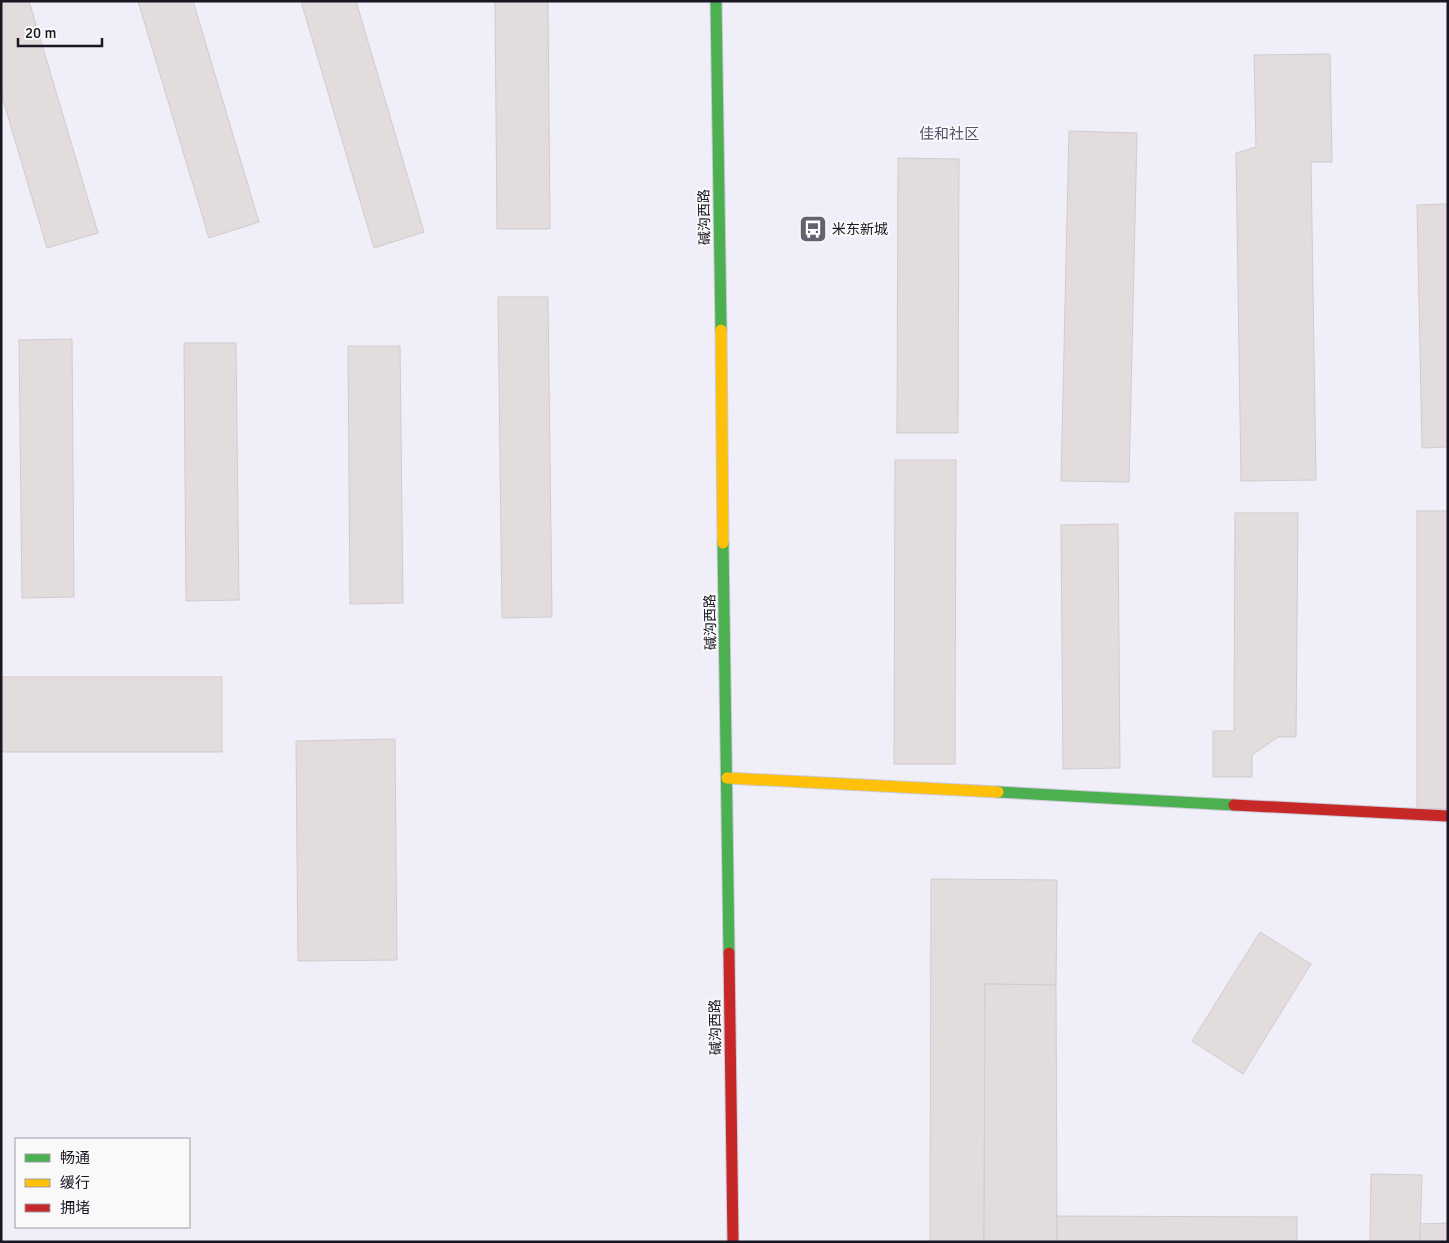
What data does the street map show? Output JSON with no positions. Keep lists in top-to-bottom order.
{
  "streets": {
    "street": ["碱沟西路"]
  },
  "districts": ["佳和社区"],
  "places": {
    "bus stop": ["米东新城"]
  },
  "legend": ["畅通", "缓行", "拥堵"],
  "scale_bar": "20 m"
}
